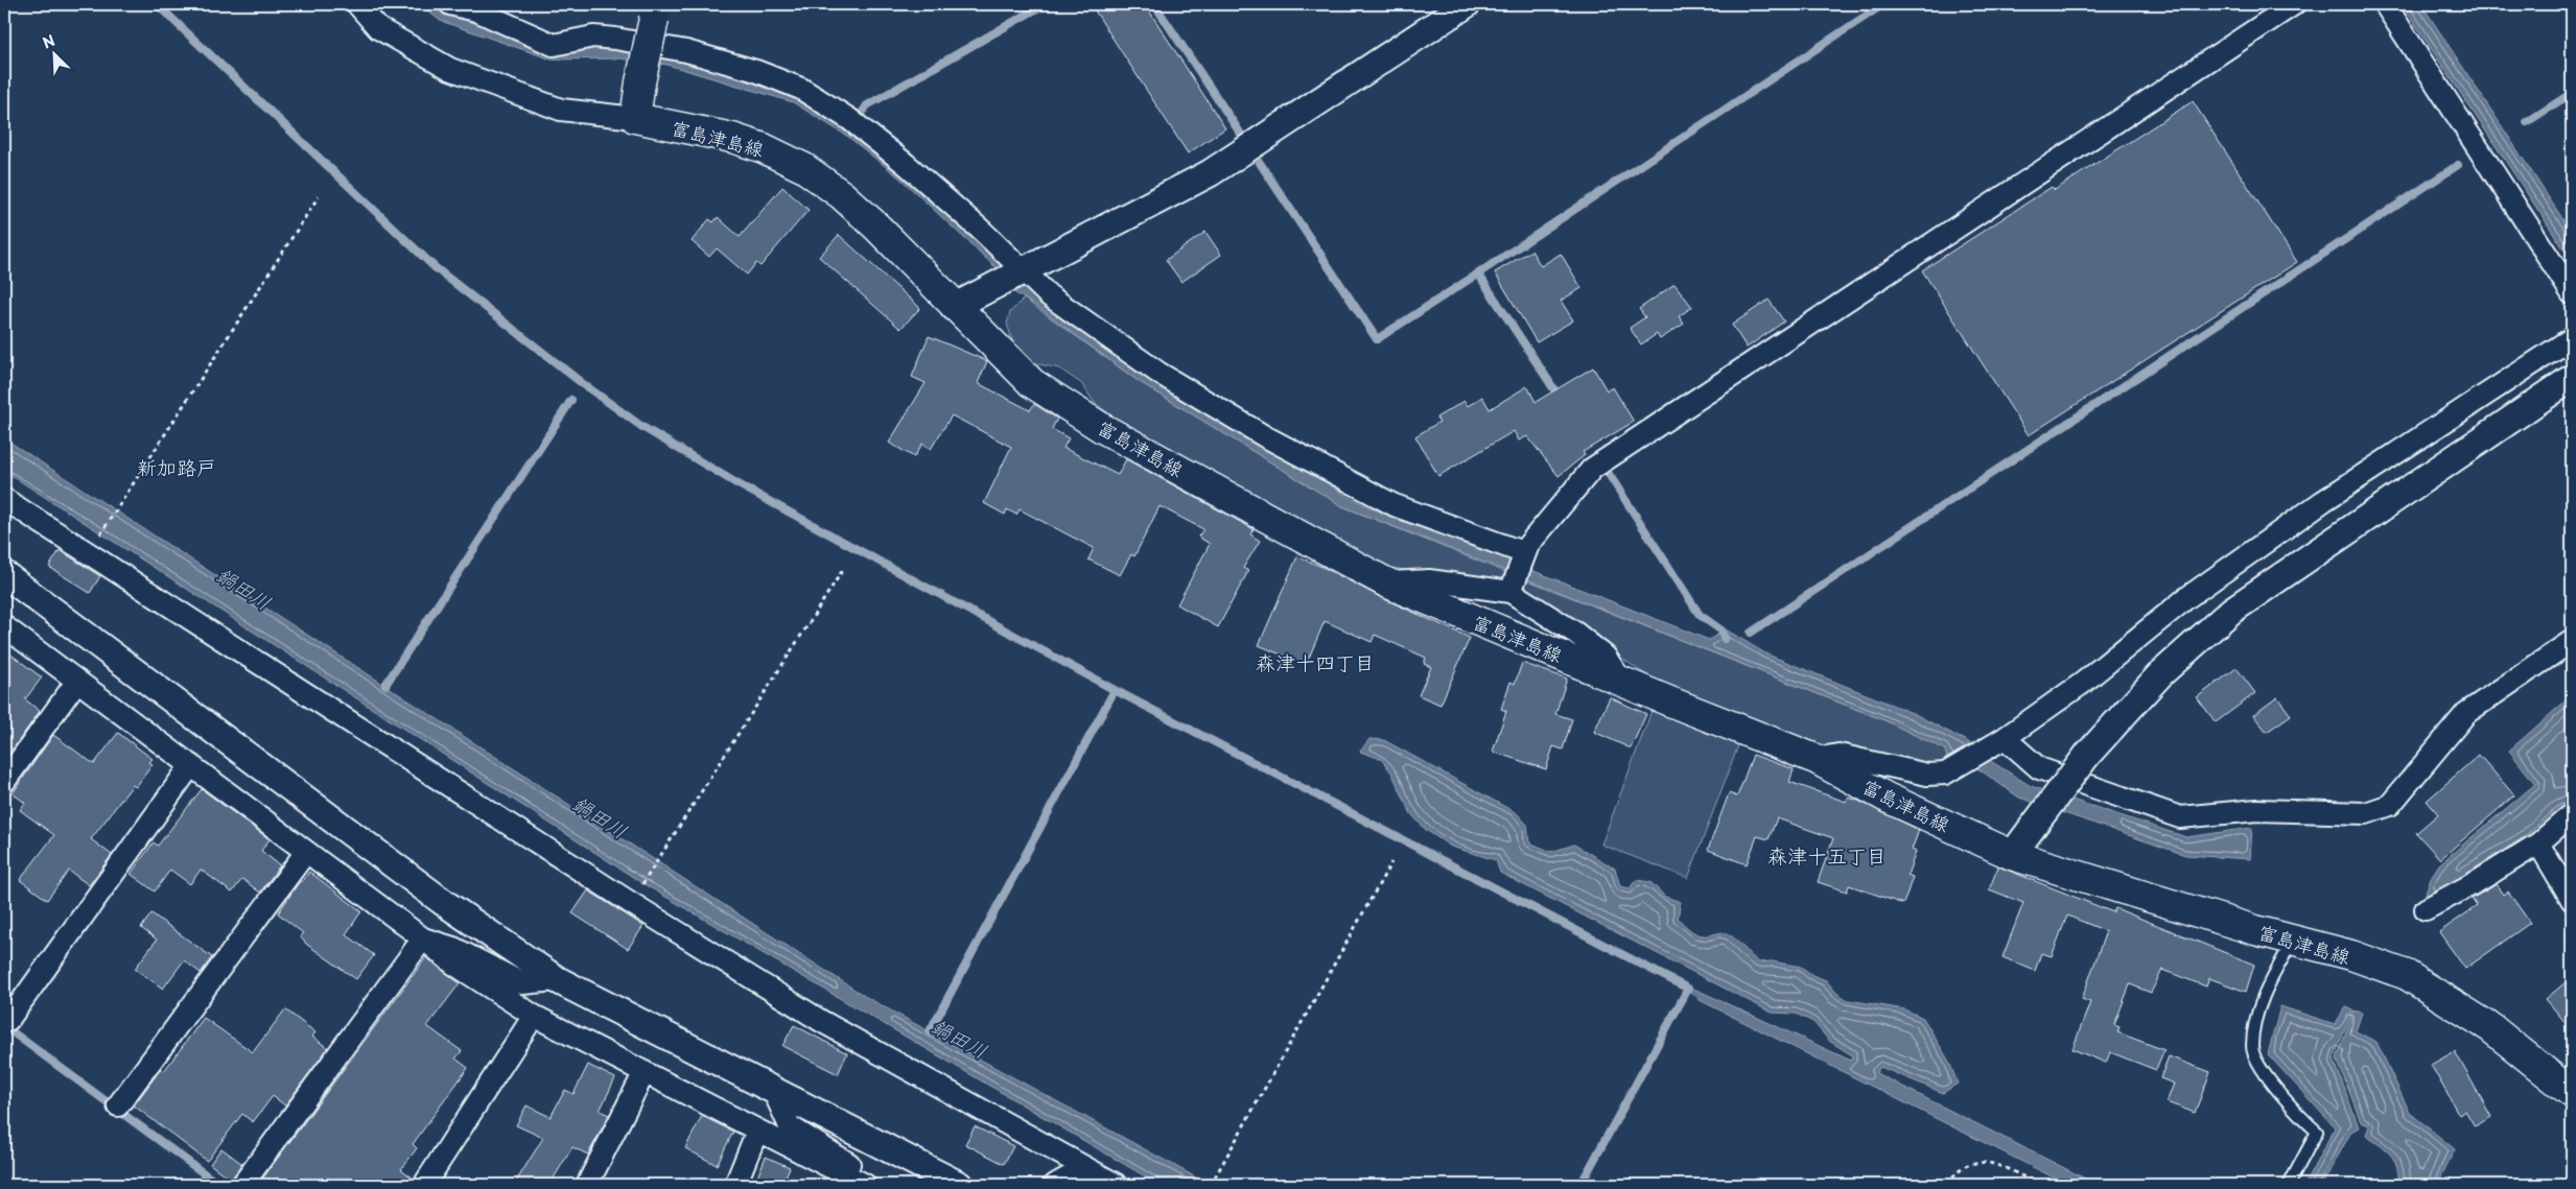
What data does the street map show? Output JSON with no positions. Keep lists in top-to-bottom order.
{
  "streets": {
    "main road": ["富島津島線"]
  },
  "districts": ["新加路戸", "森津十四丁目", "森津十五丁目"],
  "water": ["鍋田川"],
  "north": "top left"
}
